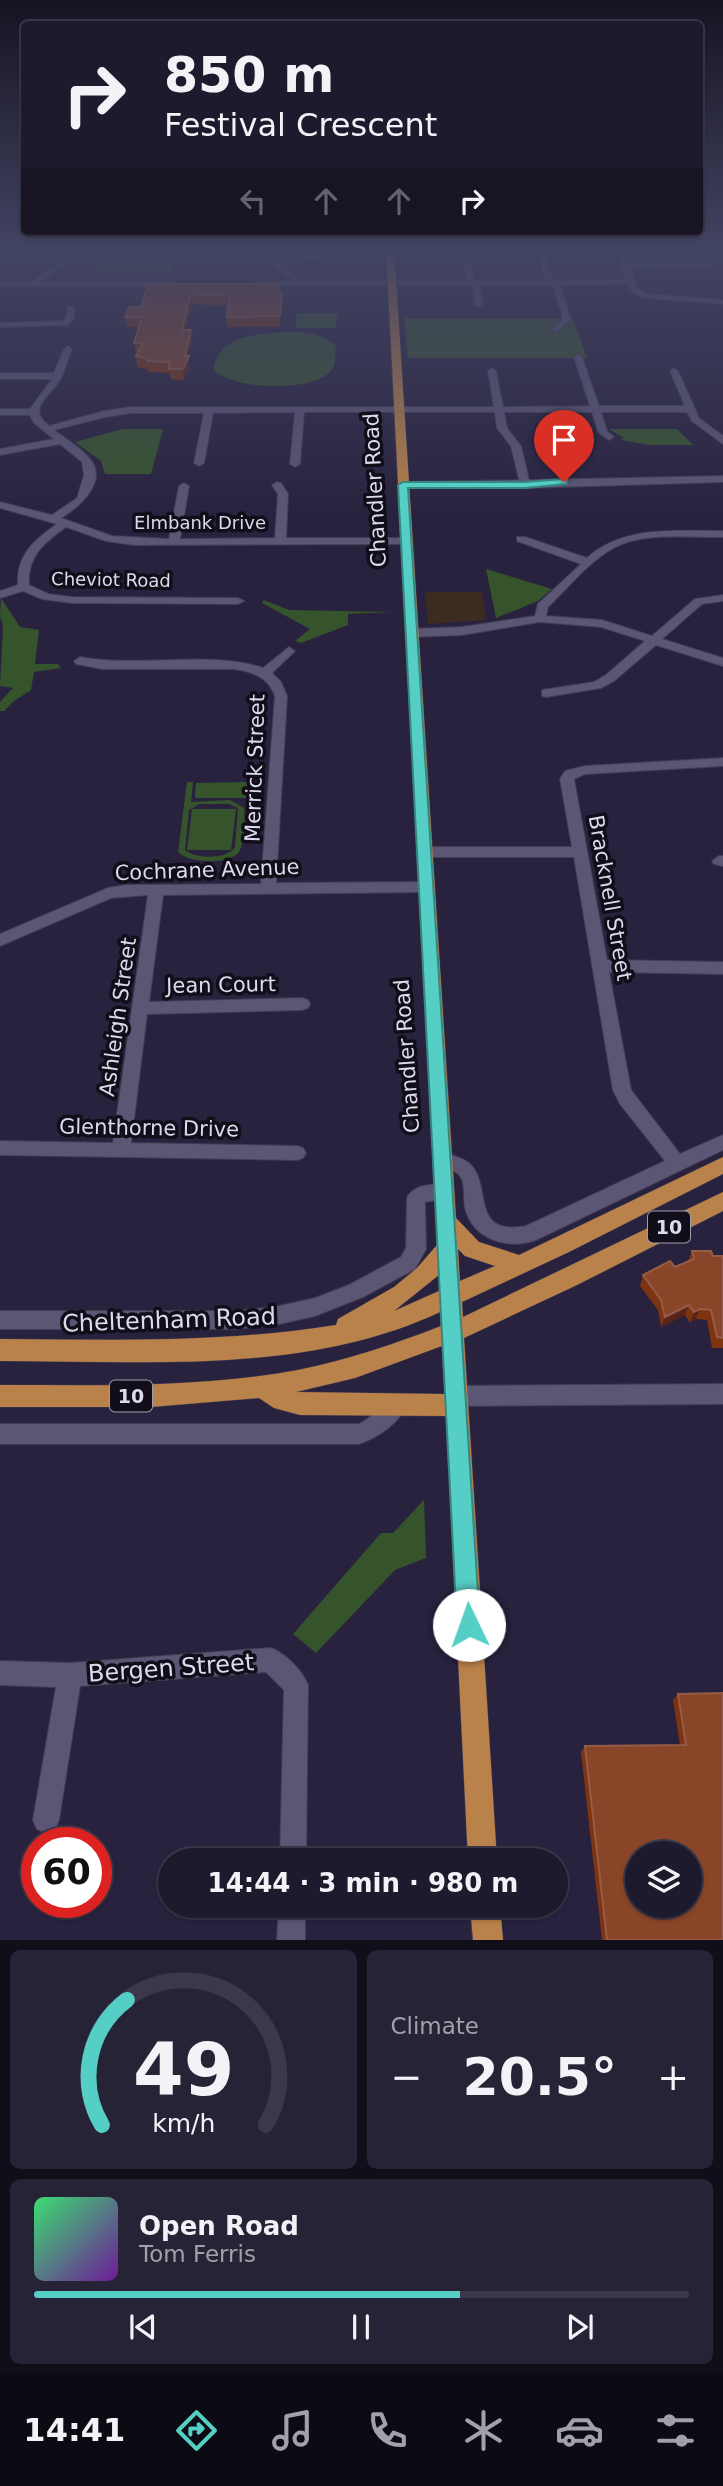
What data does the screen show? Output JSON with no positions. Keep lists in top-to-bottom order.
{
  "streets": {
    "main road": ["Chandler Road", "10", "Cheltenham Road"],
    "street": [
      "Elmbank Drive",
      "Cheviot Road",
      "Merrick Street",
      "Cochrane Avenue",
      "Bracknell Street",
      "Jean Court",
      "Ashleigh Street",
      "Glenthorne Drive",
      "Bergen Street"
    ]
  },
  "crossings": [
    ["Chandler Road", "Elmbank Drive"],
    ["Chandler Road", "Cochrane Avenue"],
    ["Chandler Road", "10"],
    ["Chandler Road", "Cheltenham Road"],
    ["Elmbank Drive", "Cheviot Road"],
    ["Merrick Street", "Cochrane Avenue"],
    ["Cochrane Avenue", "Ashleigh Street"],
    ["Jean Court", "Ashleigh Street"],
    ["Ashleigh Street", "Glenthorne Drive"]
  ],
  "page": {
    "turn": ["850 m", "Festival Crescent"],
    "limit": "60",
    "trip": "14:44 · 3 min · 980 m",
    "tile": "Climate",
    "heat": ["−", "20.5°", "+"],
    "song": ["Open Road", "Tom Ferris"],
    "tabs": "14:41",
    "gauge": ["49", "km/h"]
  }
}
